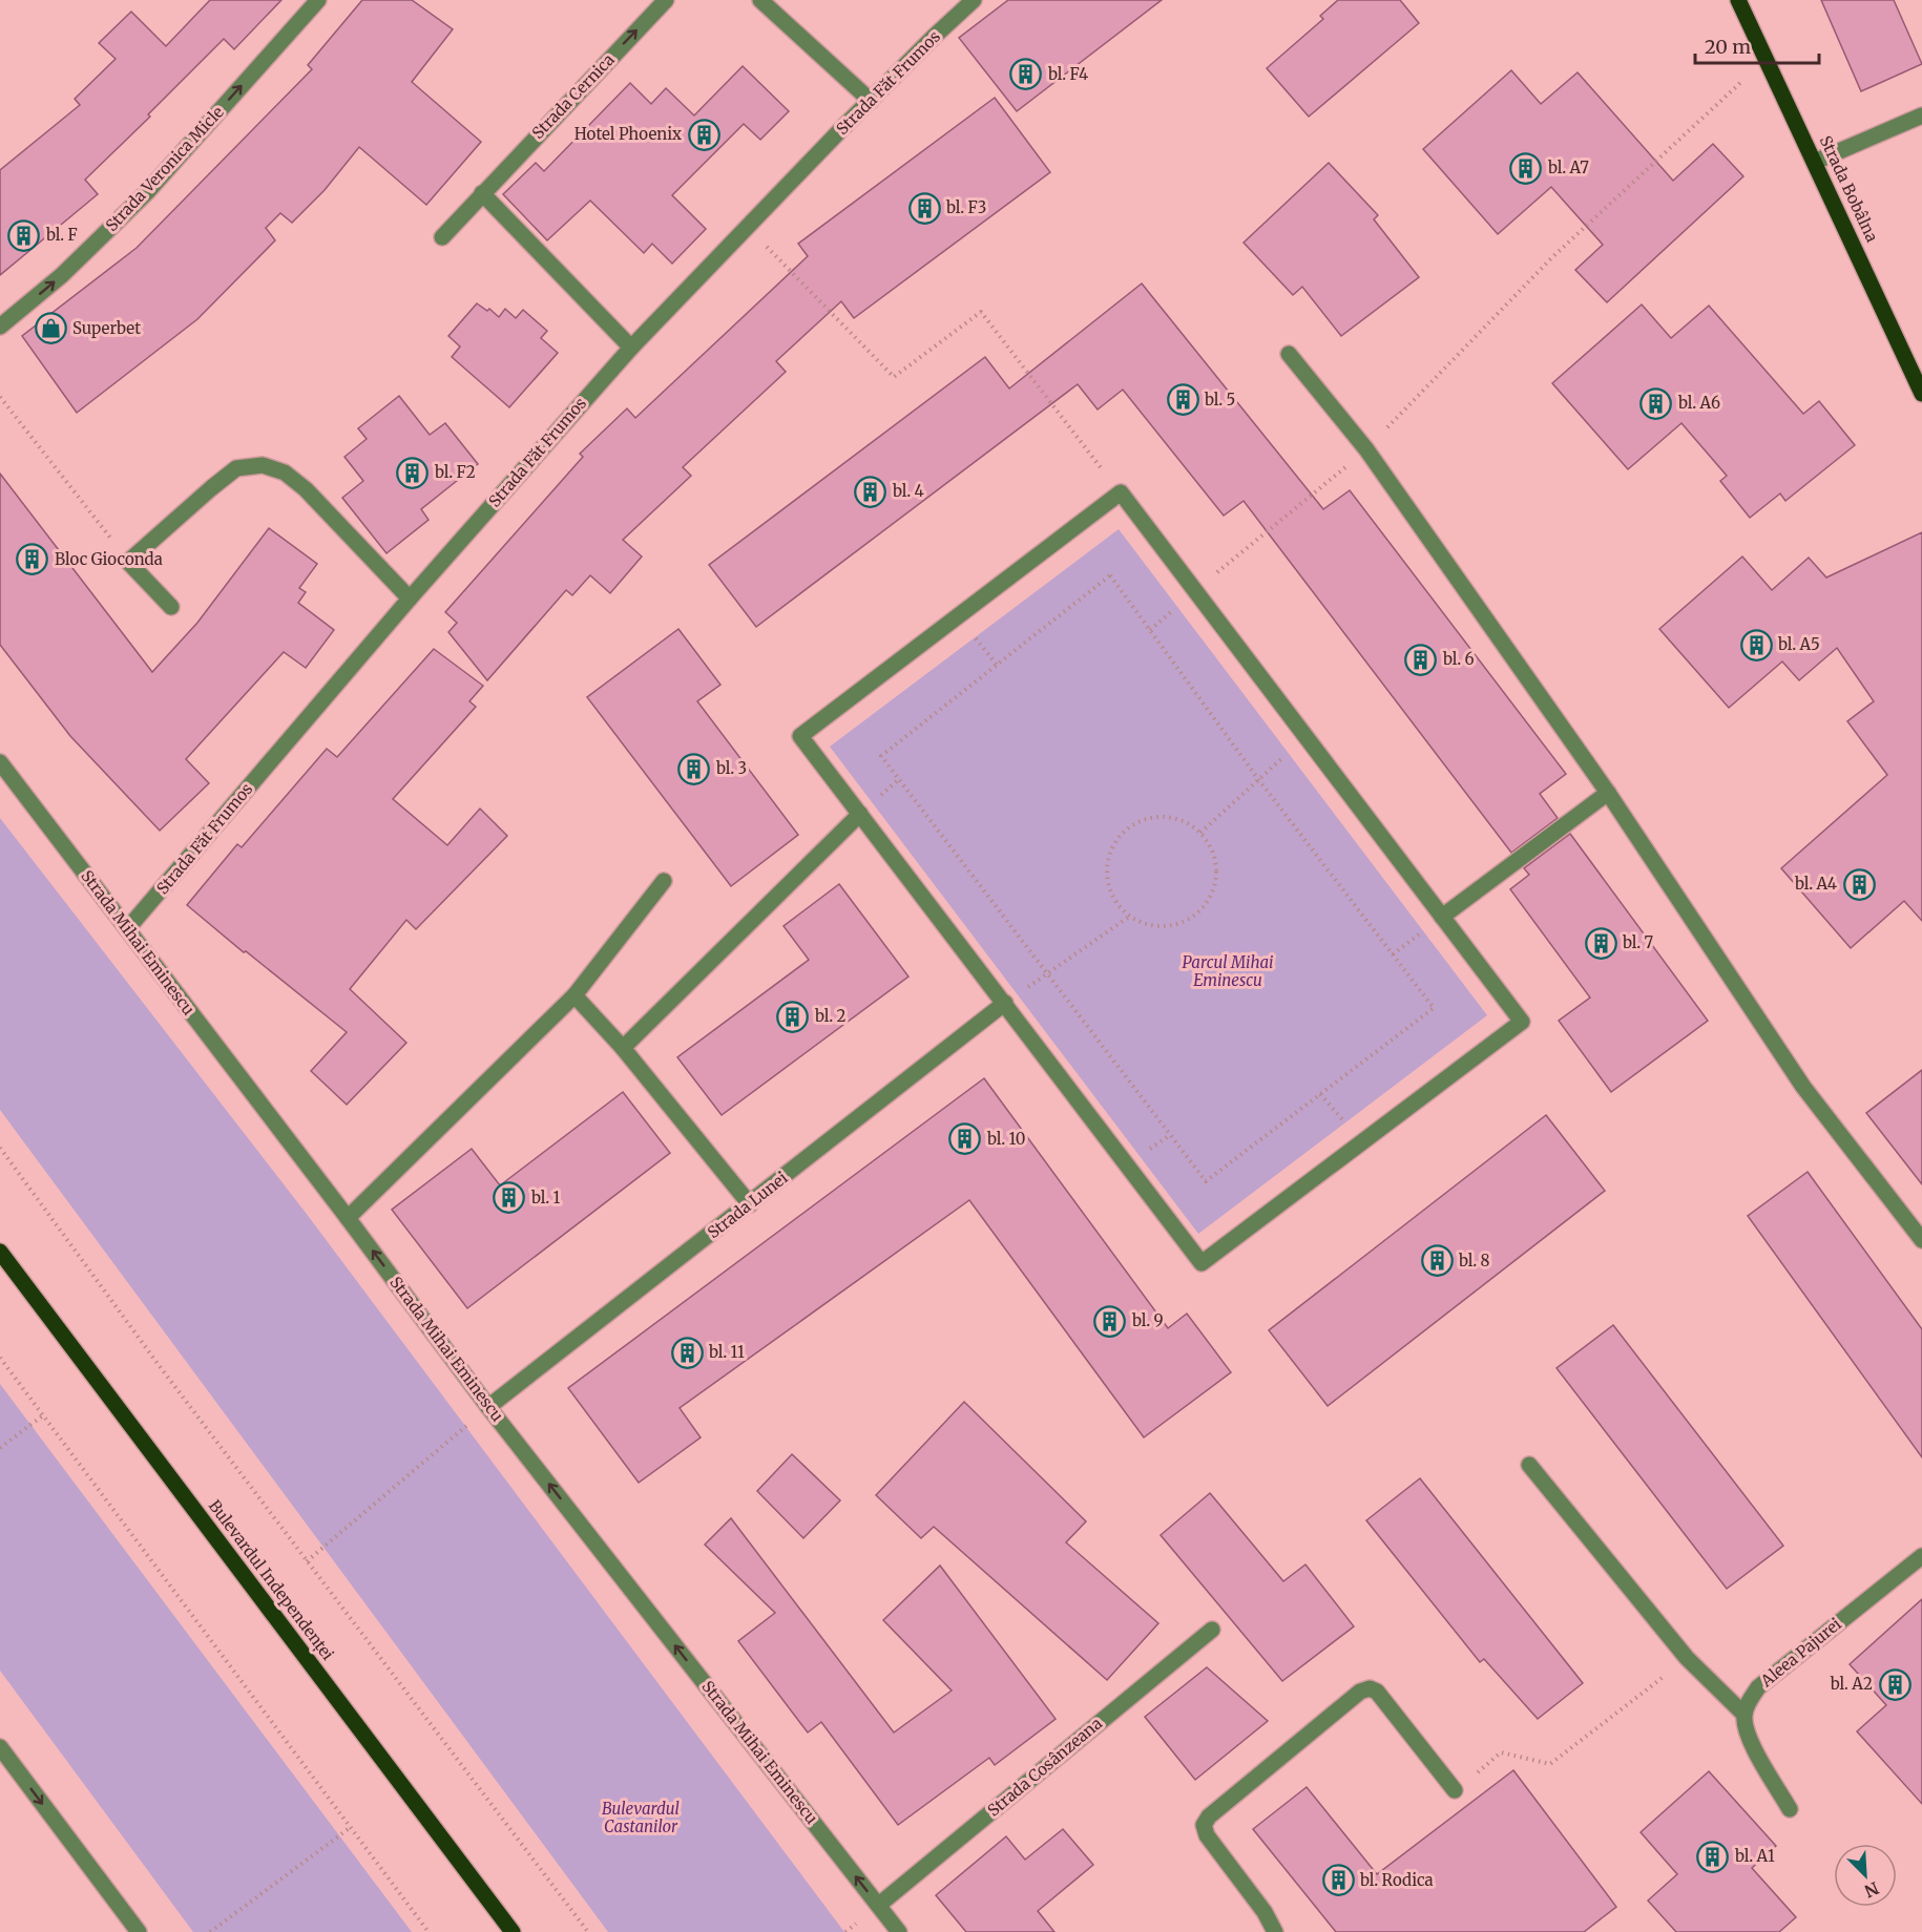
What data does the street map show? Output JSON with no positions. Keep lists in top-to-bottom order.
{
  "streets": {
    "main road": ["Strada Bobâlna", "Bulevardul Independenței"],
    "street": [
      "Strada Făt Frumos",
      "Strada Cernica",
      "Strada Veronica Micle",
      "Strada Mihai Eminescu",
      "Strada Lunei",
      "Aleea Pajurei",
      "Strada Cosânzeana"
    ]
  },
  "crossings": [
    ["Strada Făt Frumos", "Strada Mihai Eminescu"],
    ["Strada Mihai Eminescu", "Strada Lunei"],
    ["Strada Mihai Eminescu", "Strada Cosânzeana"]
  ],
  "one_way": ["Strada Cernica", "Strada Veronica Micle", "Strada Mihai Eminescu"],
  "parks": ["Parcul Mihai Eminescu", "Bulevardul Castanilor"],
  "places": {
    "building": [
      "bl. F4",
      "Hotel Phoenix",
      "bl. A7",
      "bl. F3",
      "bl. F",
      "bl. 5",
      "bl. A6",
      "bl. F2",
      "bl. 4",
      "Bloc Gioconda",
      "bl. A5",
      "bl. 6",
      "bl. 3",
      "bl. A4",
      "bl. 7",
      "bl. 2",
      "bl. 10",
      "bl. 1",
      "bl. 8",
      "bl. 9",
      "bl. 11",
      "bl. A2",
      "bl. A1",
      "bl. Rodica"
    ],
    "shop": ["Superbet"]
  },
  "scale_bar": "20 m",
  "north": "bottom right"
}
